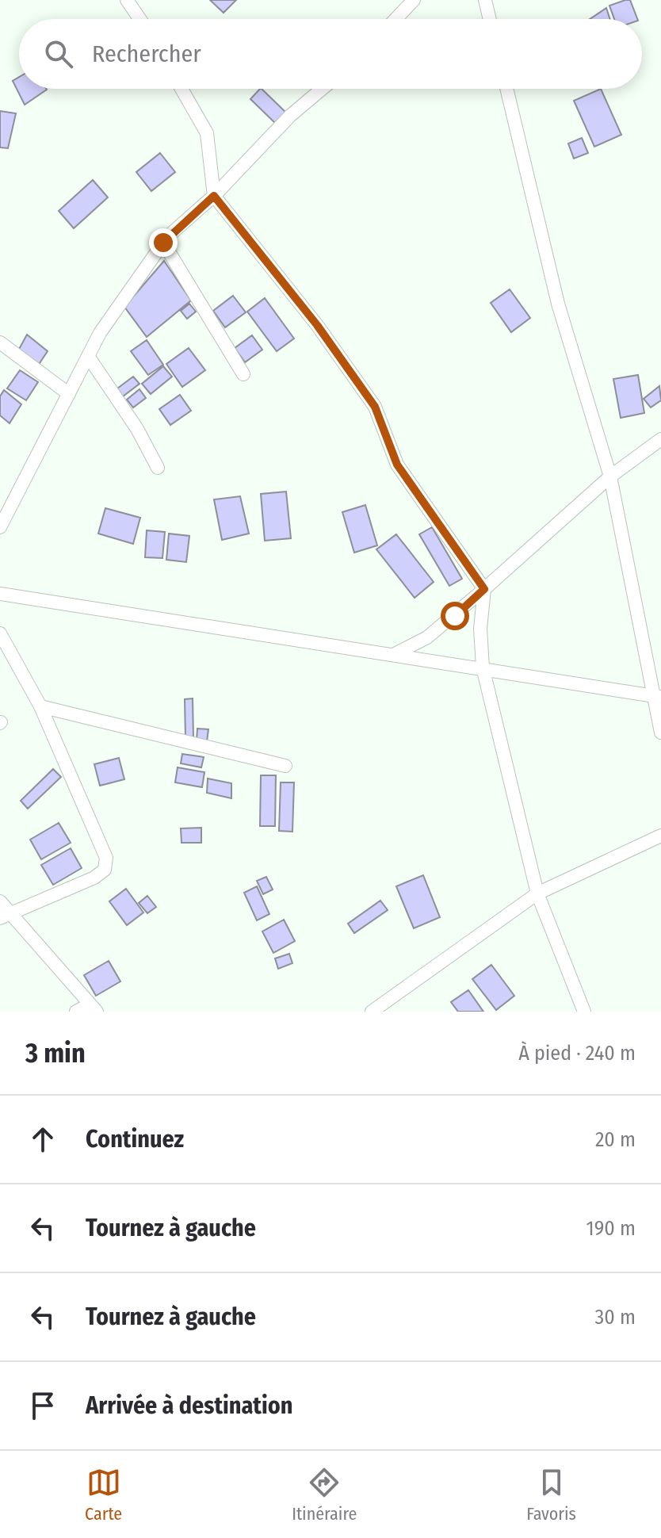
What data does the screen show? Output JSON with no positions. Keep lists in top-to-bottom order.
{
  "page": {
    "search": "Rechercher",
    "heading": ["3 min", "À pied · 240 m"],
    "list": [
      ["Continuez", "20 m"],
      ["Tournez à gauche", "190 m"],
      ["Tournez à gauche", "30 m"],
      "Arrivée à destination"
    ],
    "nav": ["Carte", "Itinéraire", "Favoris"]
  }
}
